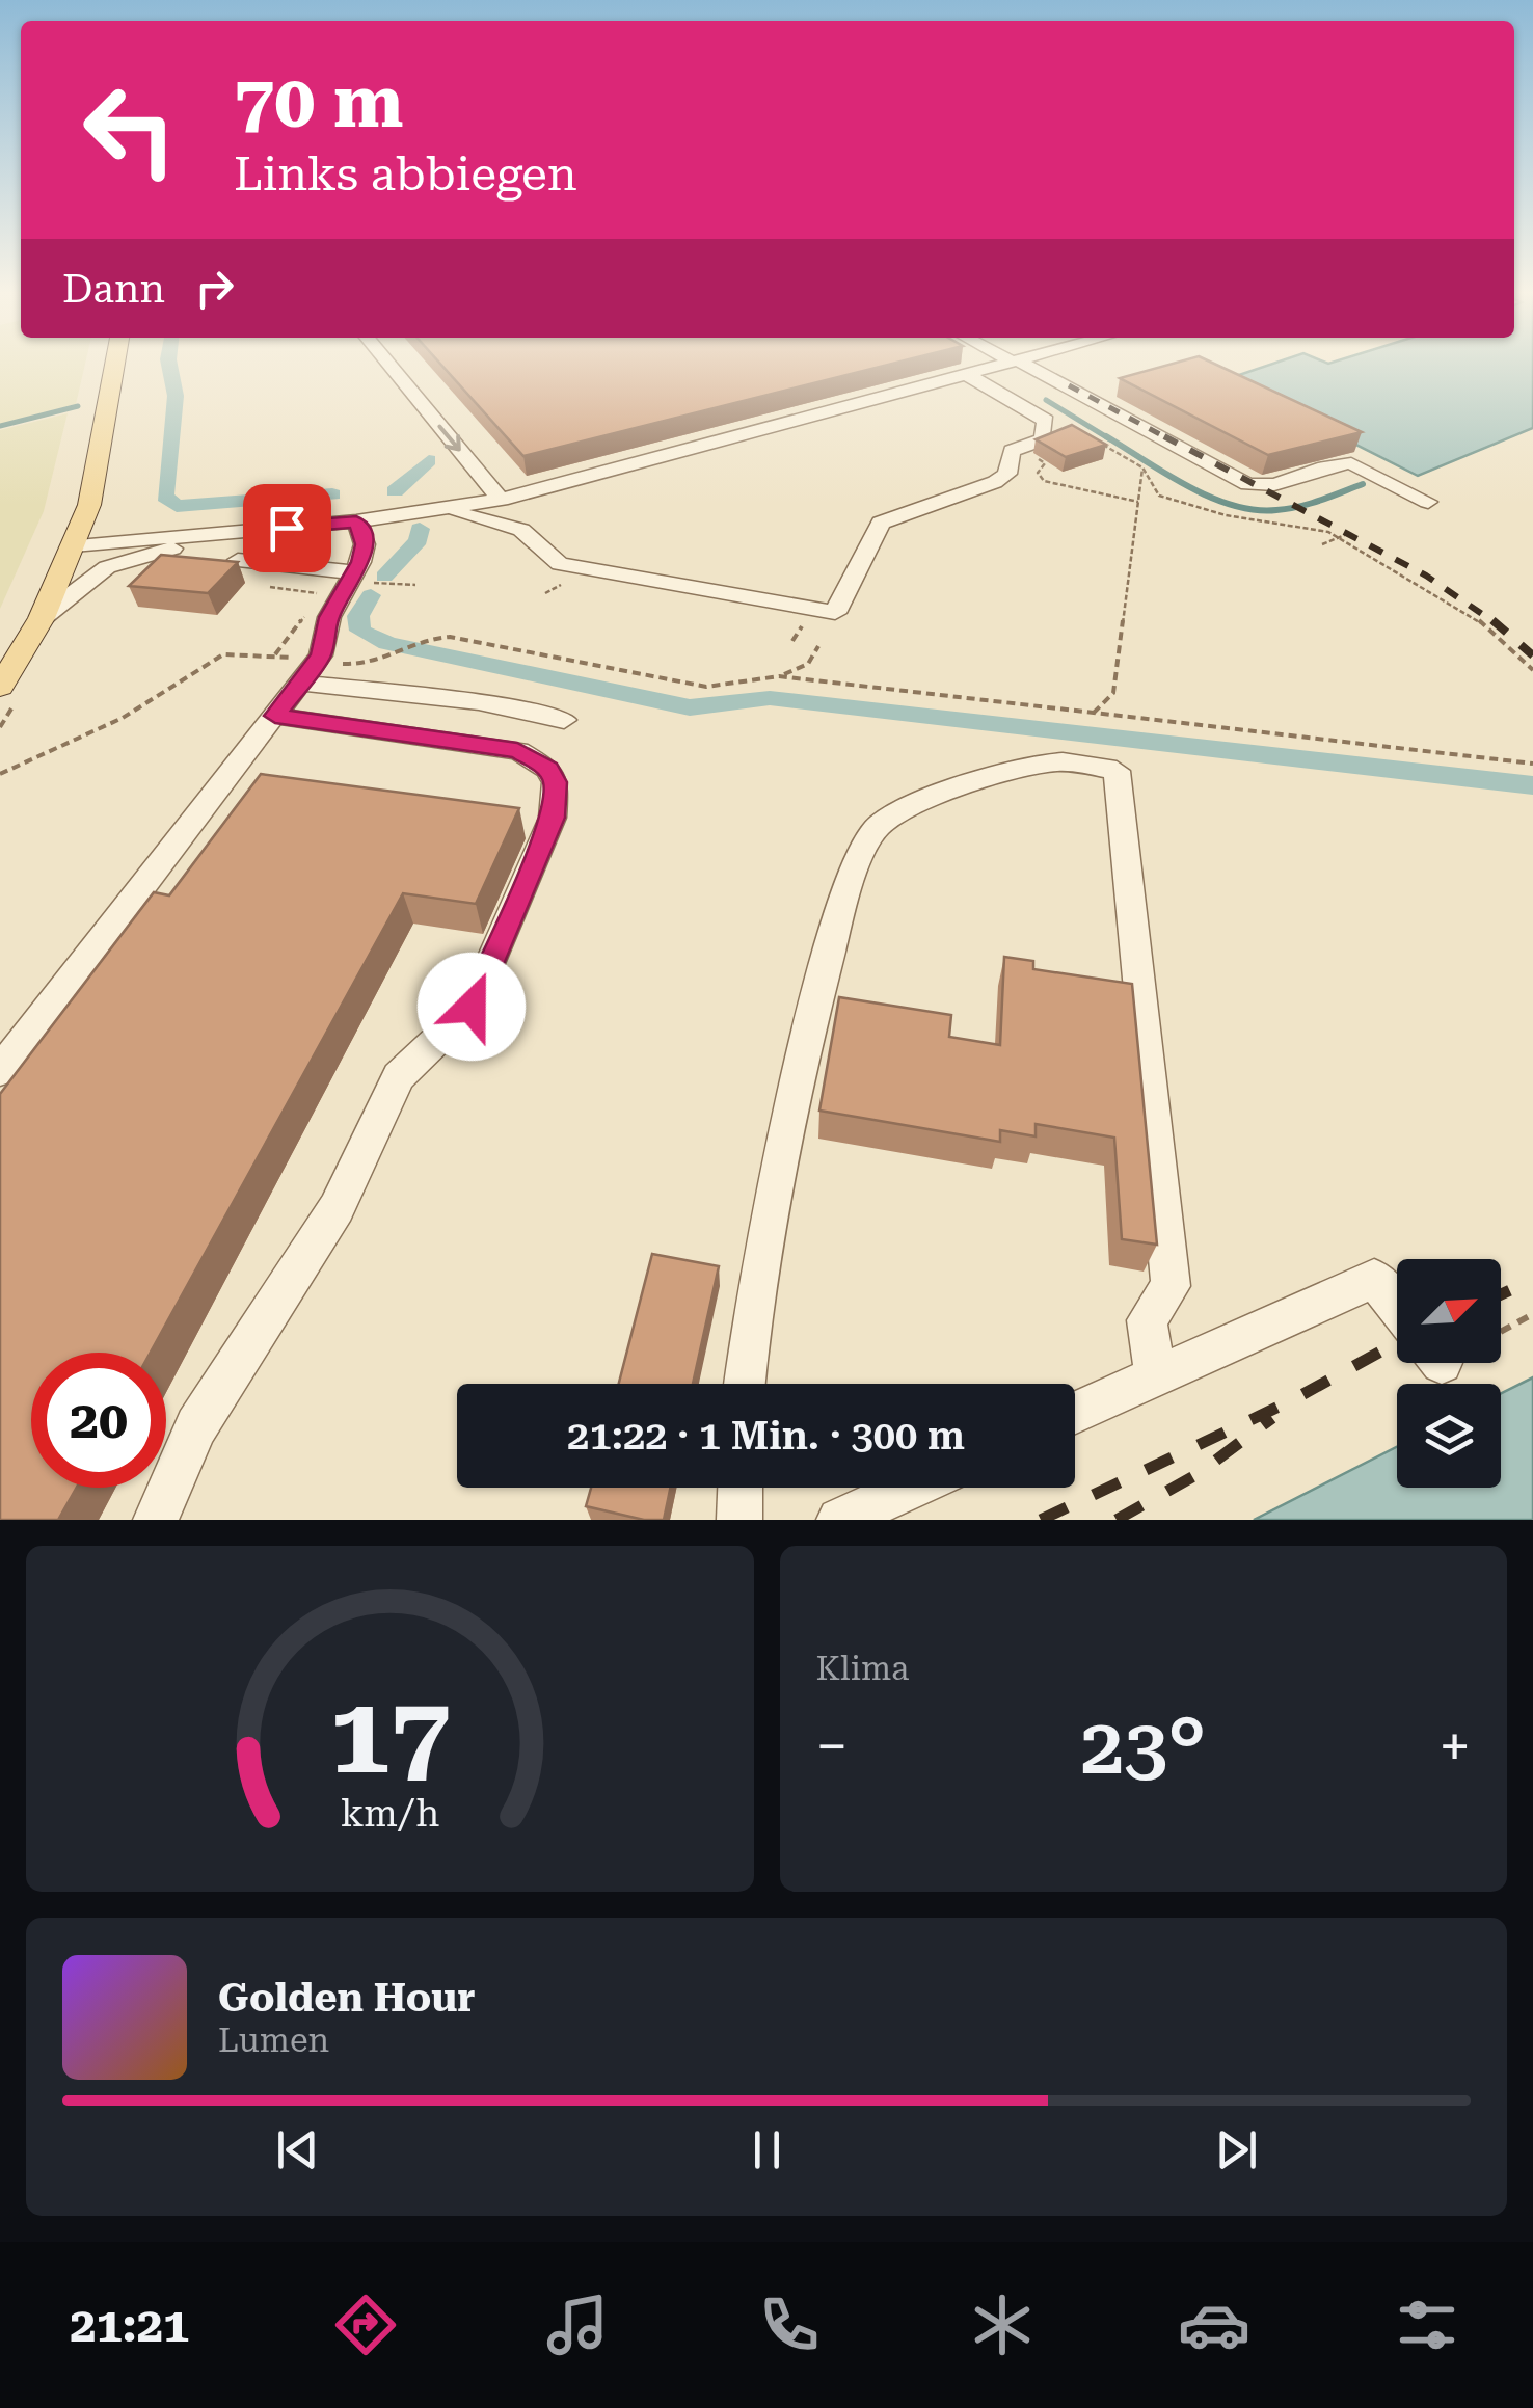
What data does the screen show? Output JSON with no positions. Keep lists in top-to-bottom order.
{
  "north": "top right",
  "page": {
    "turn": ["70 m", "Links abbiegen"],
    "then": "Dann",
    "limit": "20",
    "trip": "21:22 · 1 Min. · 300 m",
    "tile": "Klima",
    "heat": ["−", "23°", "+"],
    "song": ["Golden Hour", "Lumen"],
    "tabs": "21:21",
    "gauge": ["17", "km/h"]
  }
}
